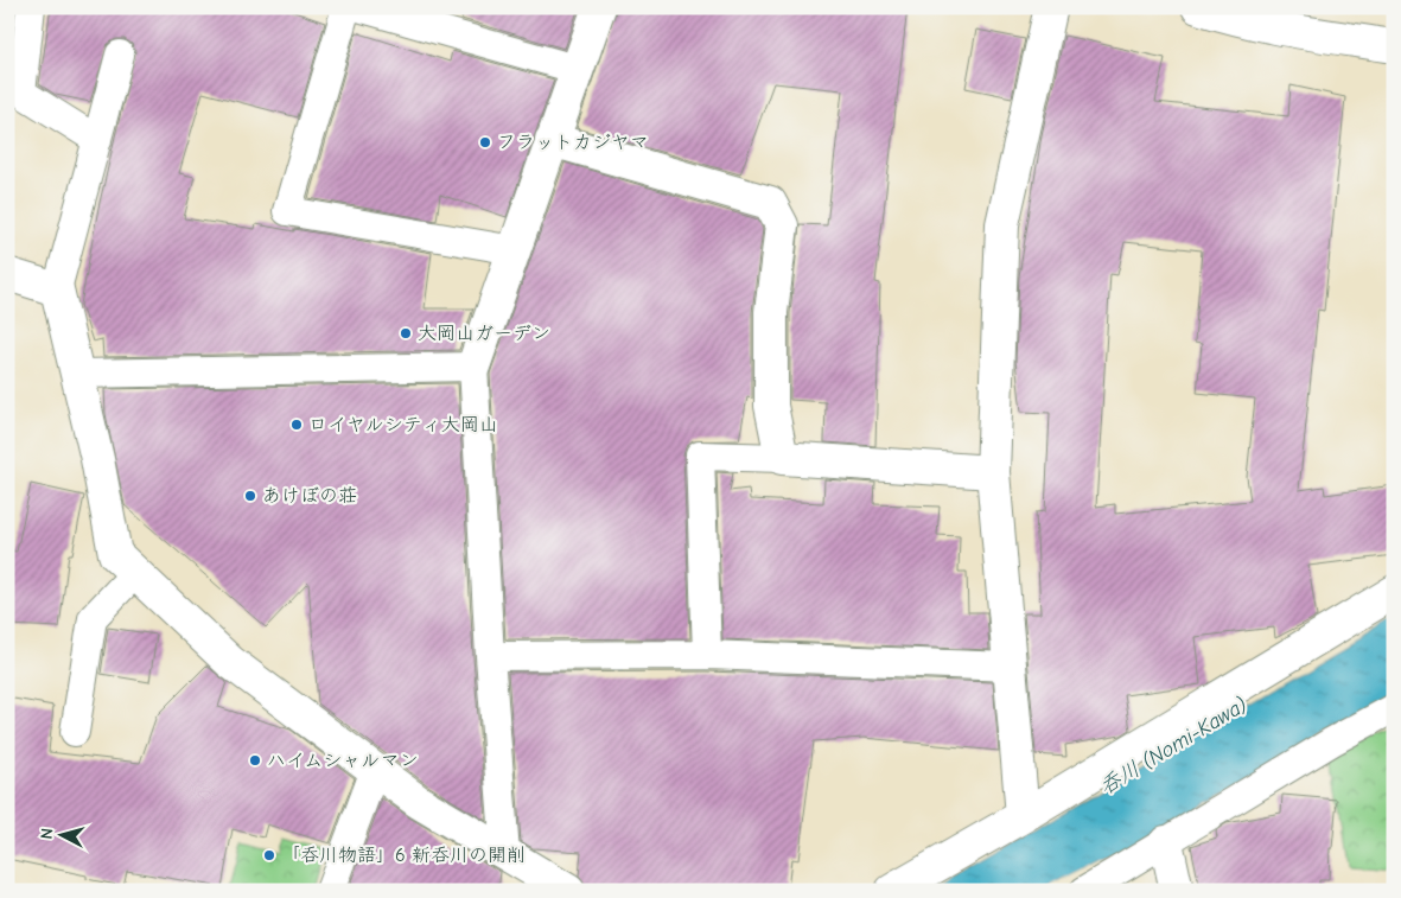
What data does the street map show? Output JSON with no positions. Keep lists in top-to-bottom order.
{
  "water": ["呑川 (Nomi-Kawa)"],
  "places": [
    "フラットカジヤマ",
    "大岡山ガーデン",
    "ロイヤルシティ大岡山",
    "あけぼの荘",
    "ハイムシャルマン",
    "「呑川物語」6 新呑川の開削"
  ],
  "north": "left"
}
